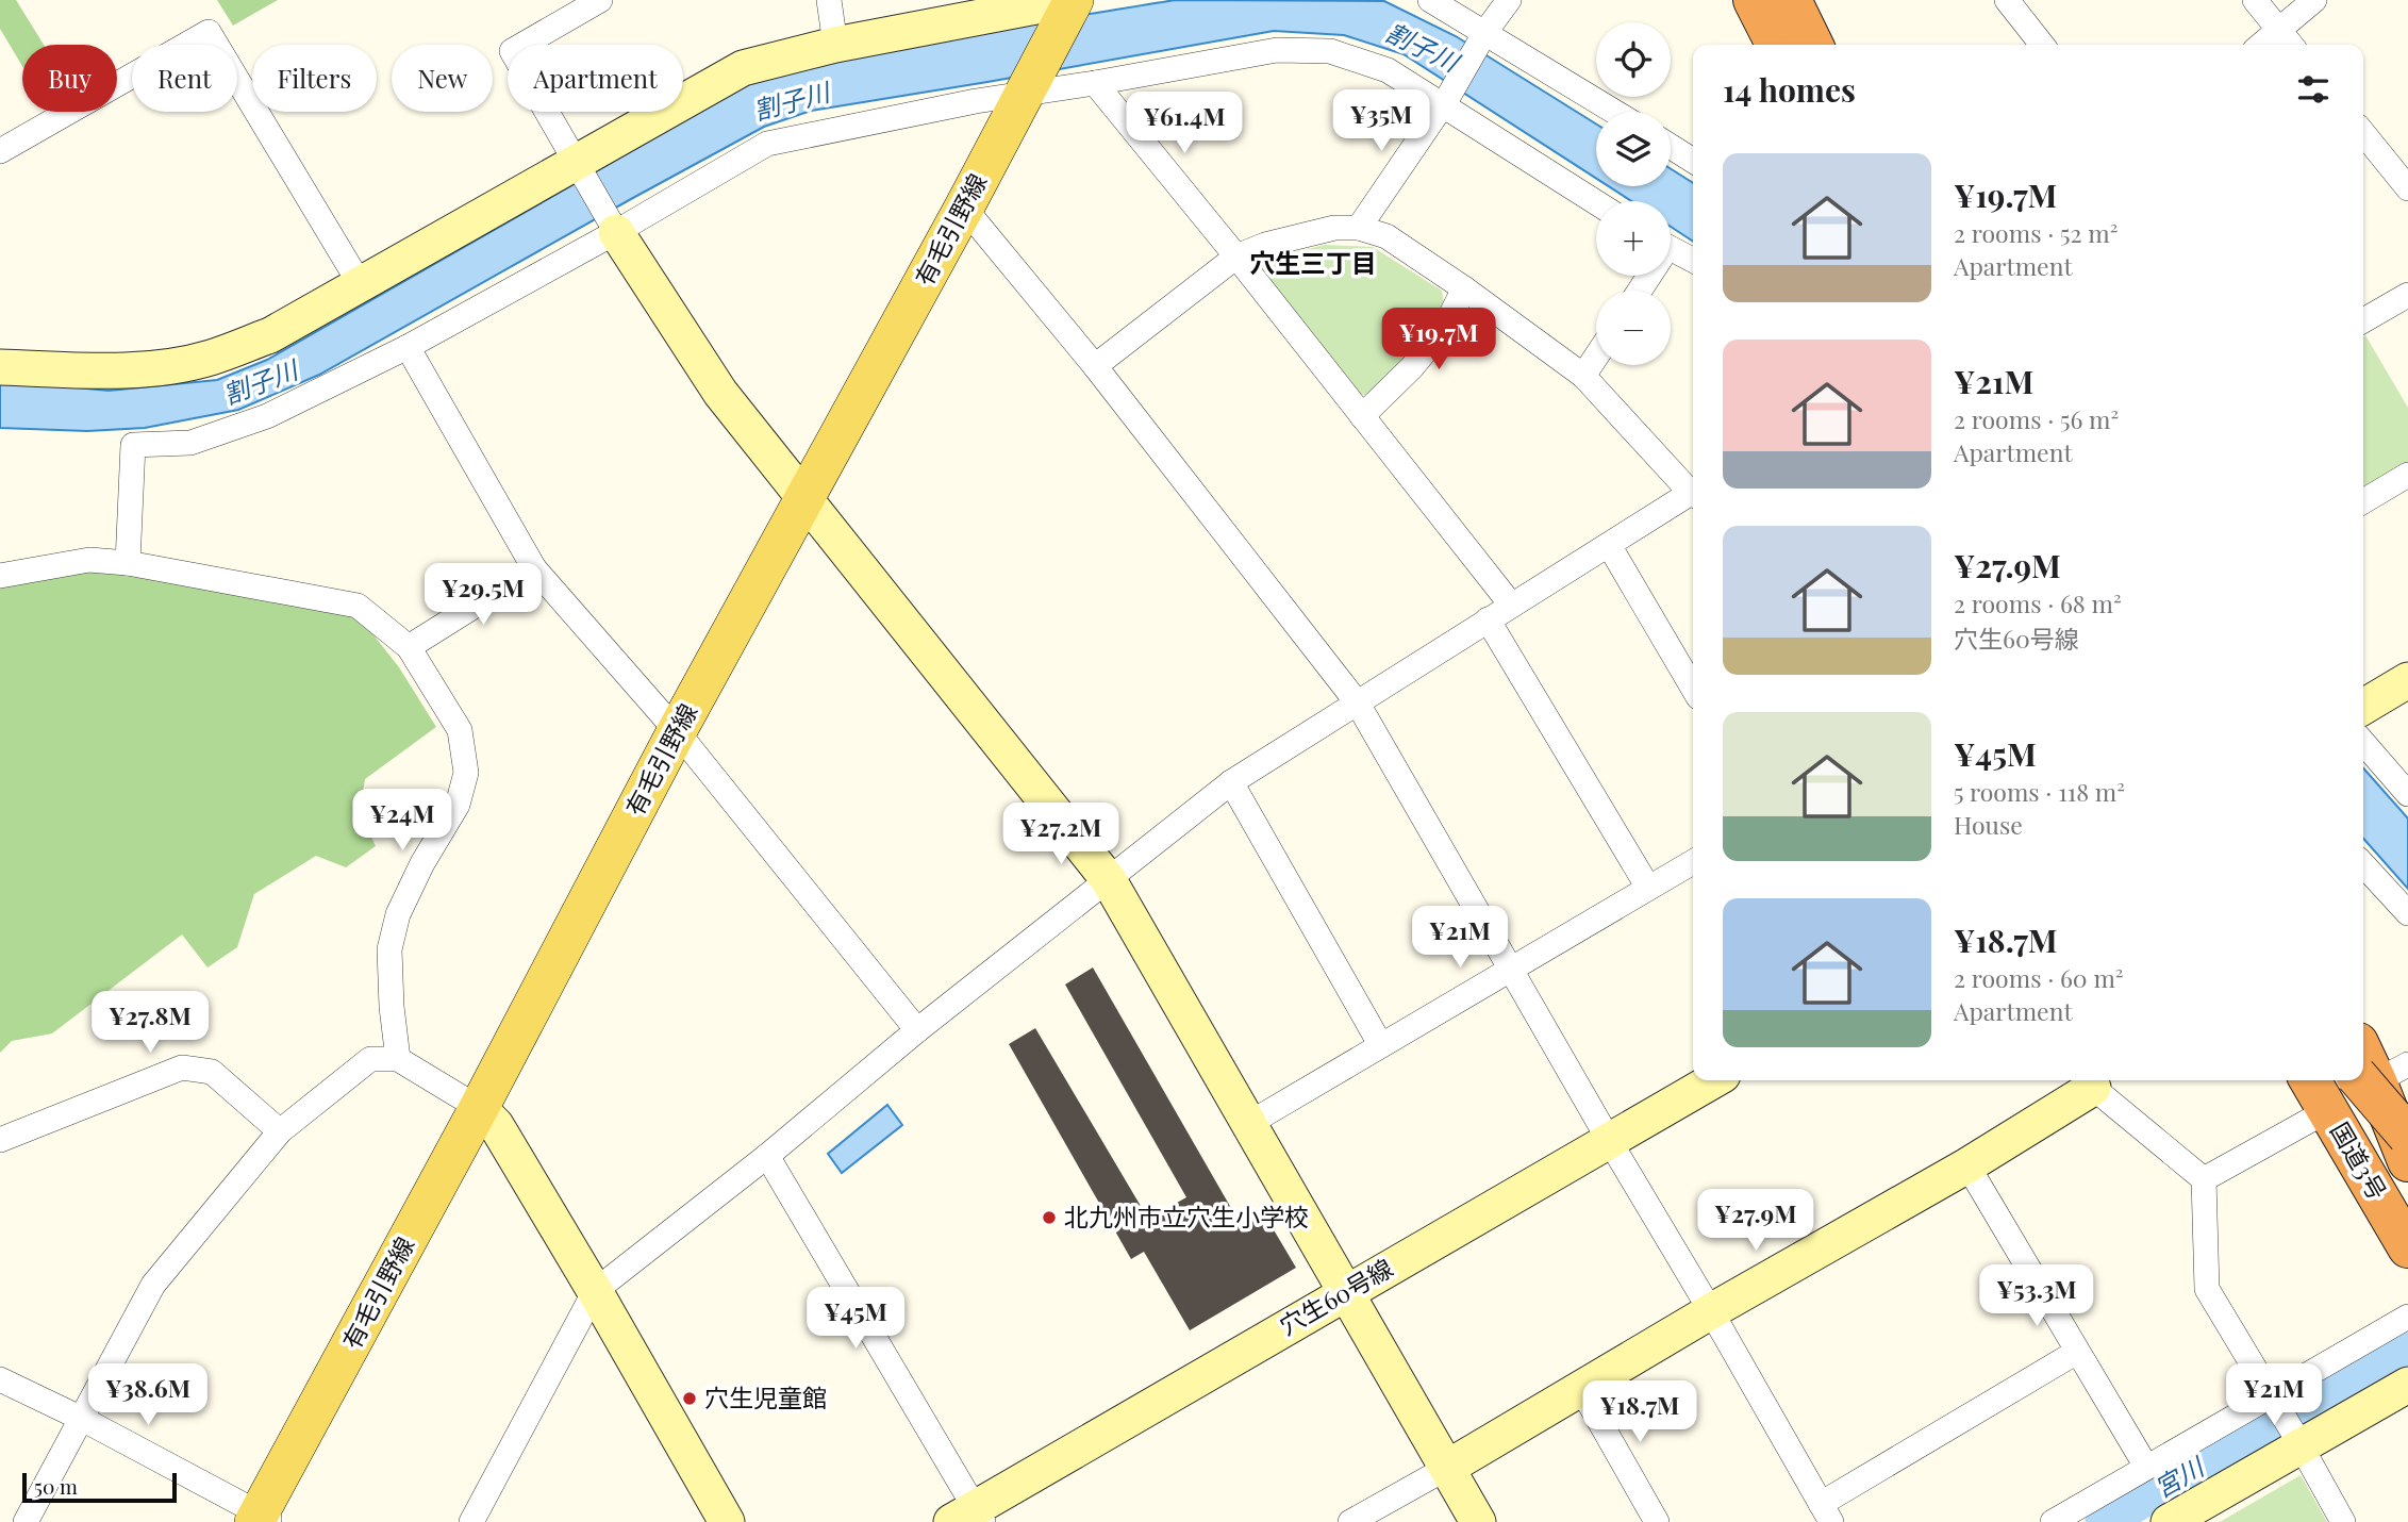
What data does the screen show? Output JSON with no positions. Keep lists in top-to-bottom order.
{
  "streets": {
    "highway": ["国道3号"],
    "main road": ["有毛引野線"],
    "street": ["穴生60号線"]
  },
  "districts": ["穴生三丁目"],
  "water": ["割子川", "宮川"],
  "places": ["北九州市立穴生小学校", "穴生児童館"],
  "scale_bar": "50 m",
  "page": {
    "map_buttons": ["+", "−"],
    "chip": [
      "Buy",
      "Rent",
      "Filters",
      "New",
      "Apartment"
    ],
    "heading": "14 homes",
    "price": [
      "¥35M",
      "¥61.4M",
      "¥19.7M",
      "¥29.5M",
      "¥24M",
      "¥27.2M",
      "¥21M",
      "¥27.8M",
      "¥27.9M",
      "¥53.3M",
      "¥45M",
      "¥38.6M",
      "¥21M",
      "¥18.7M"
    ],
    "list": [
      {
        "name": "¥19.7M",
        "note": "2 rooms · 52 m² · Apartment"
      },
      {
        "name": "¥21M",
        "note": "2 rooms · 56 m² · Apartment"
      },
      {
        "name": "¥27.9M",
        "note": "2 rooms · 68 m² · 穴生60号線"
      },
      {
        "name": "¥45M",
        "note": "5 rooms · 118 m² · House"
      },
      {
        "name": "¥18.7M",
        "note": "2 rooms · 60 m² · Apartment"
      }
    ],
    "scale": "50 m"
  }
}
